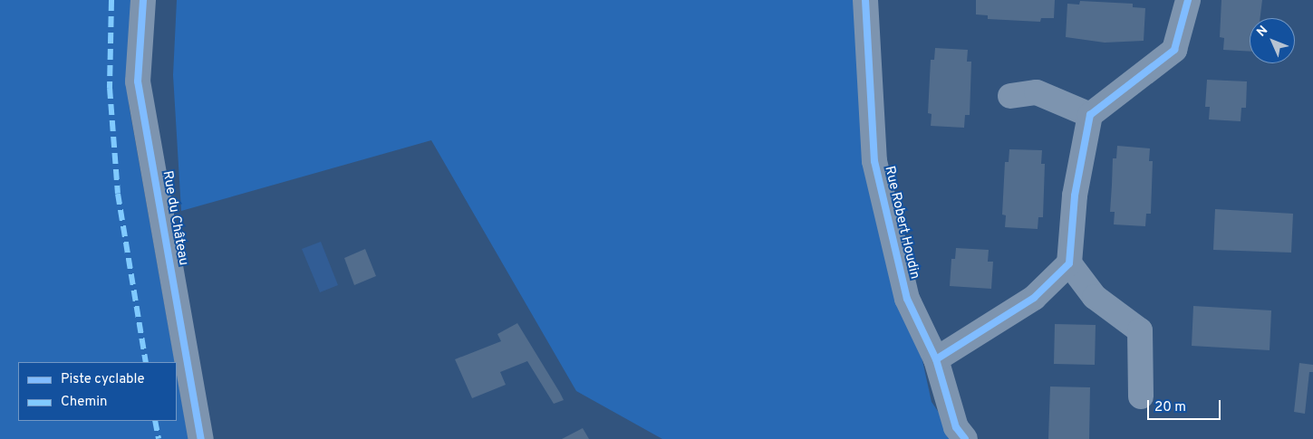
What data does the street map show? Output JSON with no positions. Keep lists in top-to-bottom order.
{
  "streets": {
    "street": ["Rue du Château", "Rue Robert Houdin"]
  },
  "legend": ["Piste cyclable", "Chemin"],
  "scale_bar": "20 m",
  "north": "top left"
}
